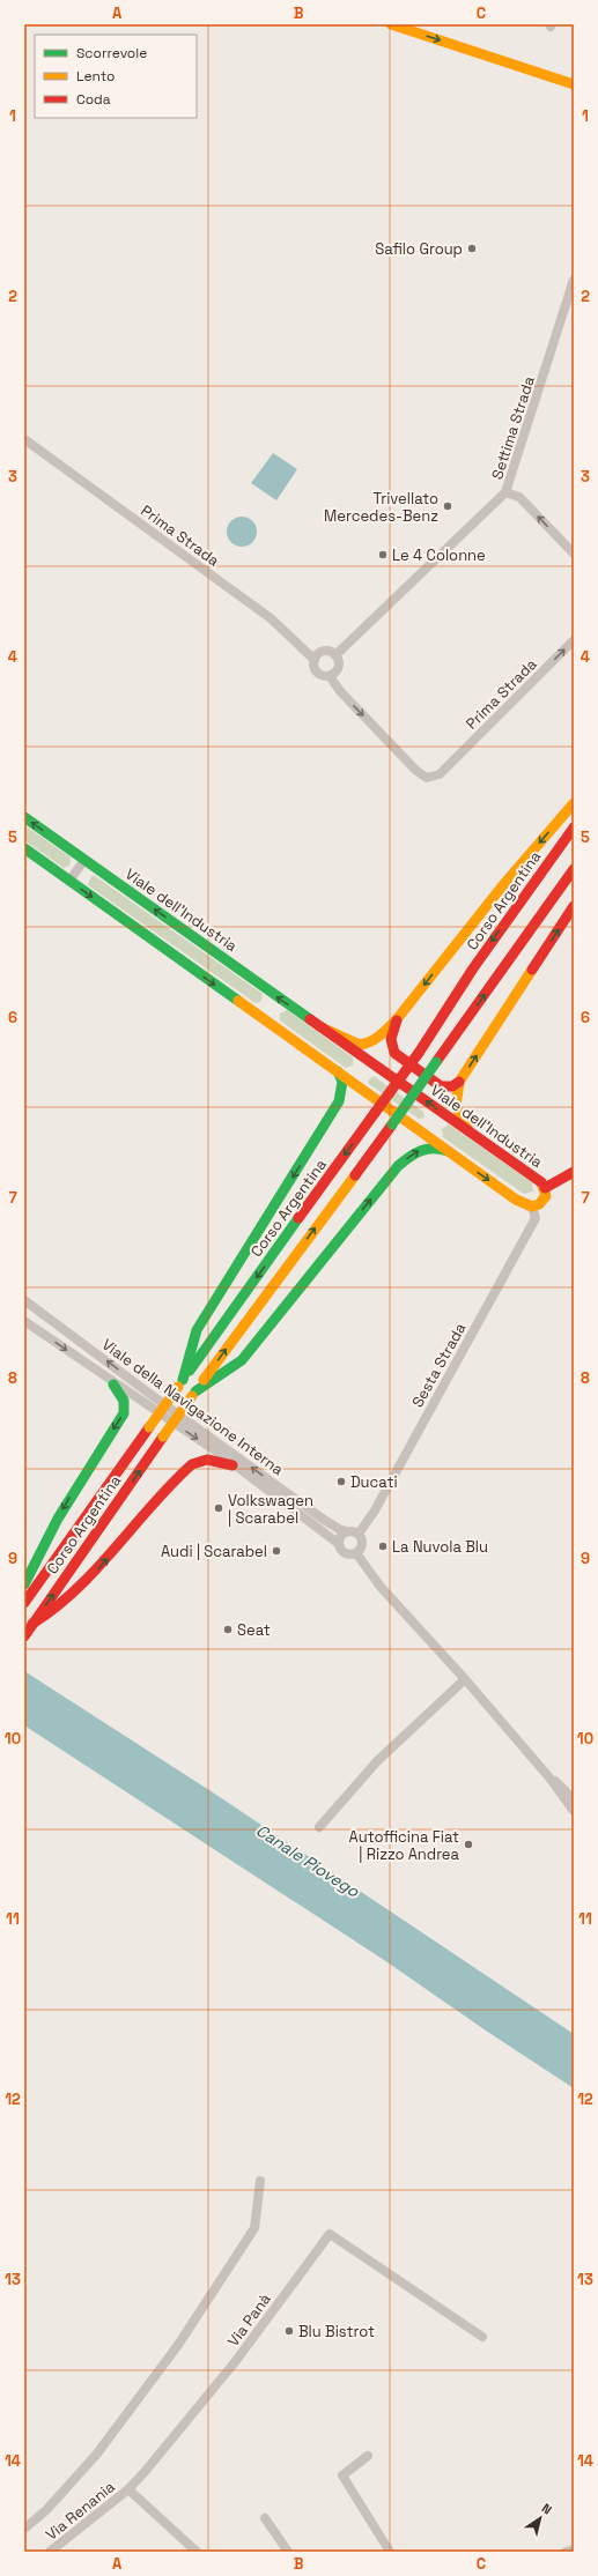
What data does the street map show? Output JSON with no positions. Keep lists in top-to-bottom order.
{
  "streets": {
    "main road": ["Corso Argentina", "Viale dell'Industria"],
    "street": [
      "Settima Strada",
      "Prima Strada",
      "Sesta Strada",
      "Viale della Navigazione Interna",
      "Via Panà",
      "Via Renania"
    ]
  },
  "crossings": [
    ["Settima Strada", "Prima Strada"],
    ["Viale dell'Industria", "Sesta Strada"],
    ["Sesta Strada", "Viale della Navigazione Interna"],
    ["Via Panà", "Via Renania"]
  ],
  "water": ["Canale Piovego"],
  "places": [
    "Safilo Group",
    "Trivellato Mercedes-Benz",
    "Le 4 Colonne",
    "Ducati",
    "Volkswagen | Scarabel",
    "La Nuvola Blu",
    "Audi | Scarabel",
    "Seat",
    "Autofficina Fiat | Rizzo Andrea",
    "Blu Bistrot"
  ],
  "legend": ["Scorrevole", "Lento", "Coda"],
  "north": "top right",
  "grid": {
    "columns": ["A", "B", "C"],
    "rows": [
      "1",
      "2",
      "3",
      "4",
      "5",
      "6",
      "7",
      "8",
      "9",
      "10",
      "11",
      "12",
      "13",
      "14"
    ]
  }
}
